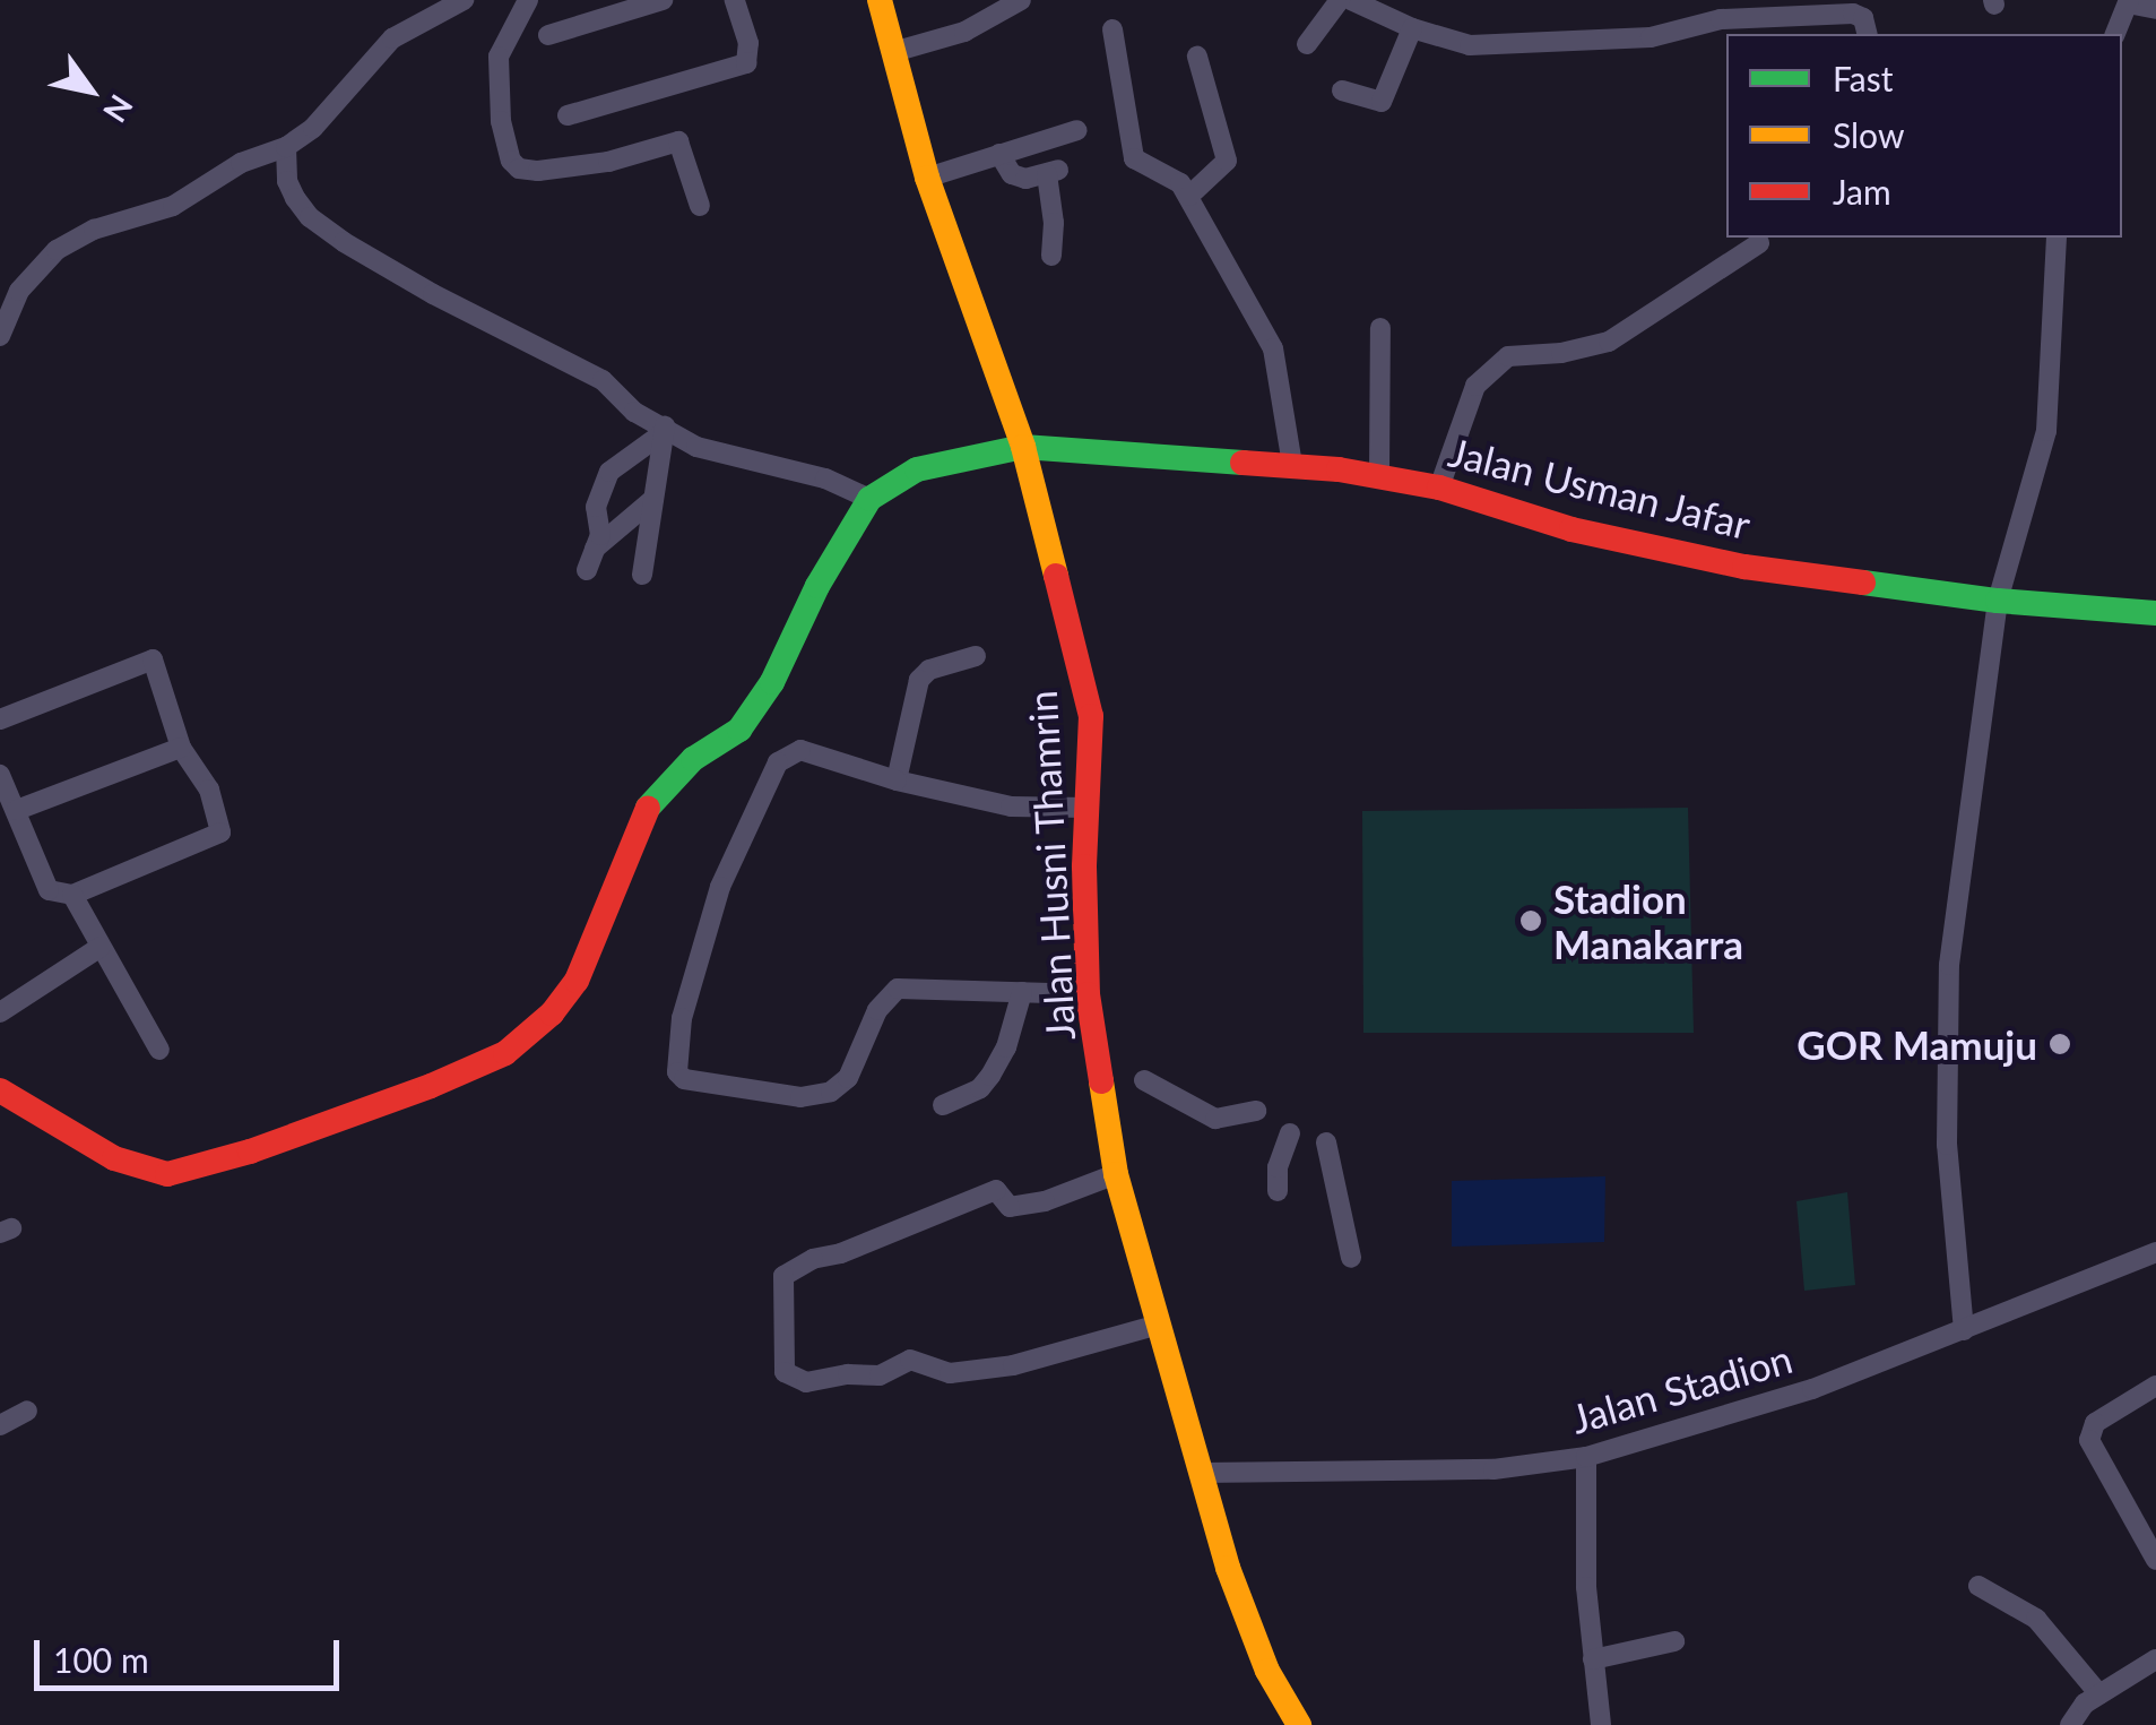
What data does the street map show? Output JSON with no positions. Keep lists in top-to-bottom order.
{
  "streets": {
    "street": ["Jalan Usman Jafar", "Jalan Husni Thamrin", "Jalan Stadion"]
  },
  "crossings": [
    ["Jalan Usman Jafar", "Jalan Husni Thamrin"],
    ["Jalan Husni Thamrin", "Jalan Stadion"]
  ],
  "places": ["Stadion Manakarra", "GOR Mamuju"],
  "legend": ["Fast", "Slow", "Jam"],
  "scale_bar": "100 m",
  "north": "bottom right"
}
